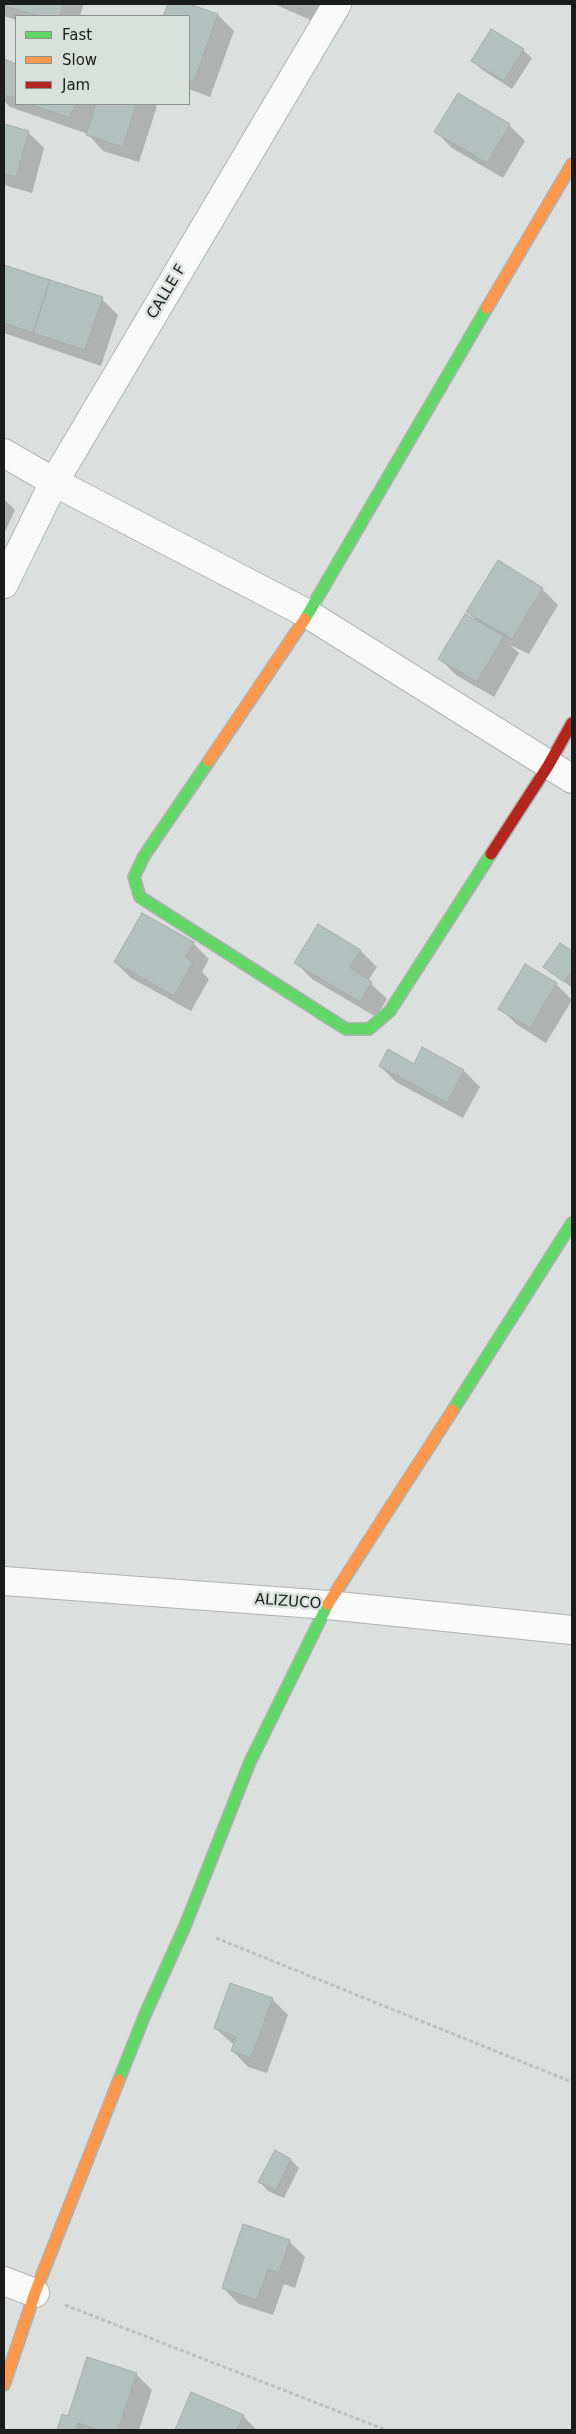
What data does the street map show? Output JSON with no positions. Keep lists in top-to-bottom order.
{
  "streets": {
    "street": ["CALLE F", "ALIZUCO"]
  },
  "legend": ["Fast", "Slow", "Jam"]
}
